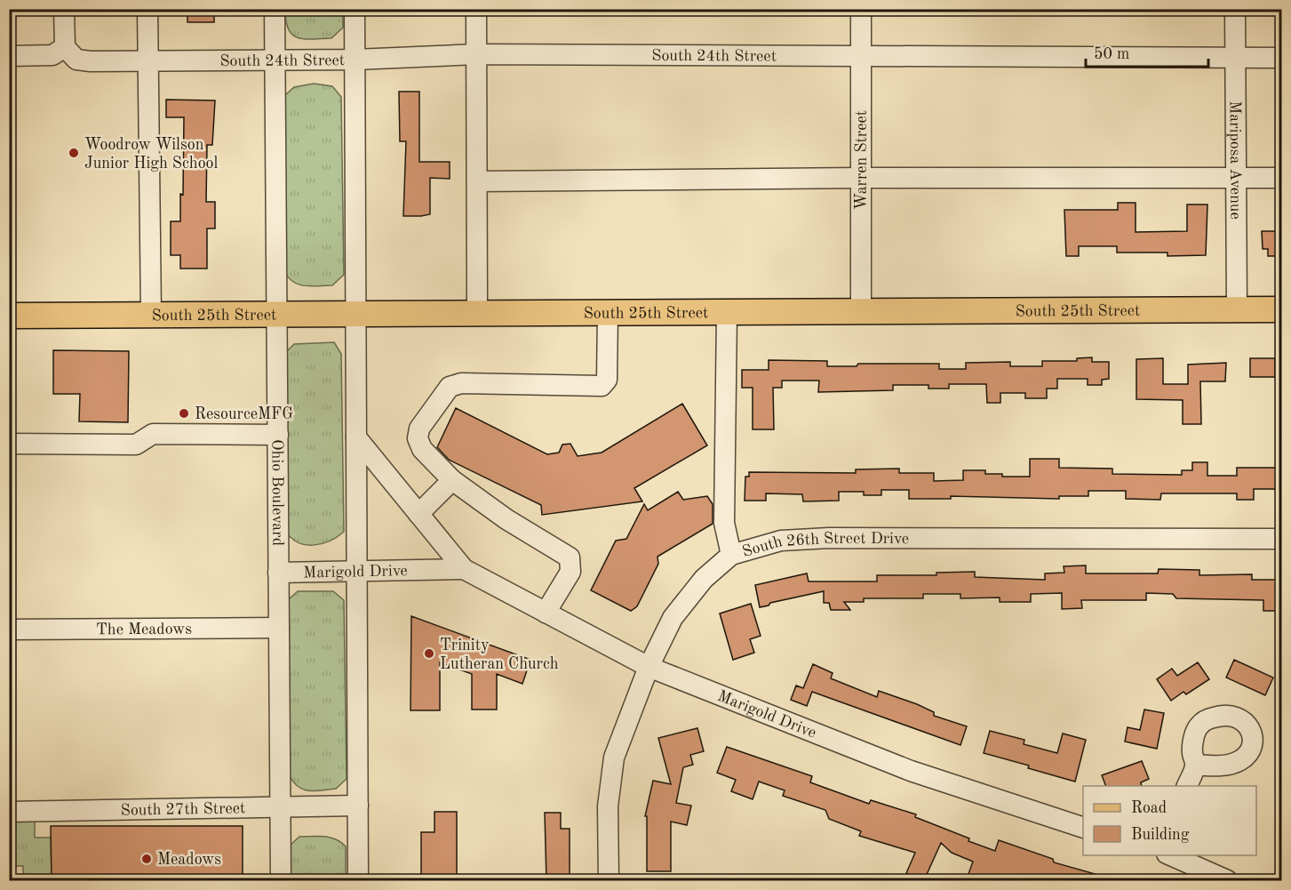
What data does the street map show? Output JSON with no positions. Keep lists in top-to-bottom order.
{
  "streets": {
    "main road": ["South 25th Street"],
    "street": [
      "South 24th Street",
      "Mariposa Avenue",
      "Warren Street",
      "Ohio Boulevard",
      "South 26th Street Drive",
      "Marigold Drive",
      "The Meadows",
      "South 27th Street"
    ]
  },
  "crossings": [
    ["South 24th Street", "Mariposa Avenue"],
    ["South 24th Street", "Warren Street"],
    ["South 24th Street", "Ohio Boulevard"],
    ["Mariposa Avenue", "South 25th Street"],
    ["Warren Street", "South 25th Street"],
    ["South 25th Street", "Ohio Boulevard"],
    ["Ohio Boulevard", "Marigold Drive"],
    ["Ohio Boulevard", "The Meadows"],
    ["Ohio Boulevard", "South 27th Street"],
    ["South 26th Street Drive", "Marigold Drive"]
  ],
  "places": [
    "Woodrow Wilson Junior High School",
    "ResourceMFG",
    "Trinity Lutheran Church",
    "Meadows"
  ],
  "legend": ["Road", "Building"],
  "scale_bar": "50 m"
}
